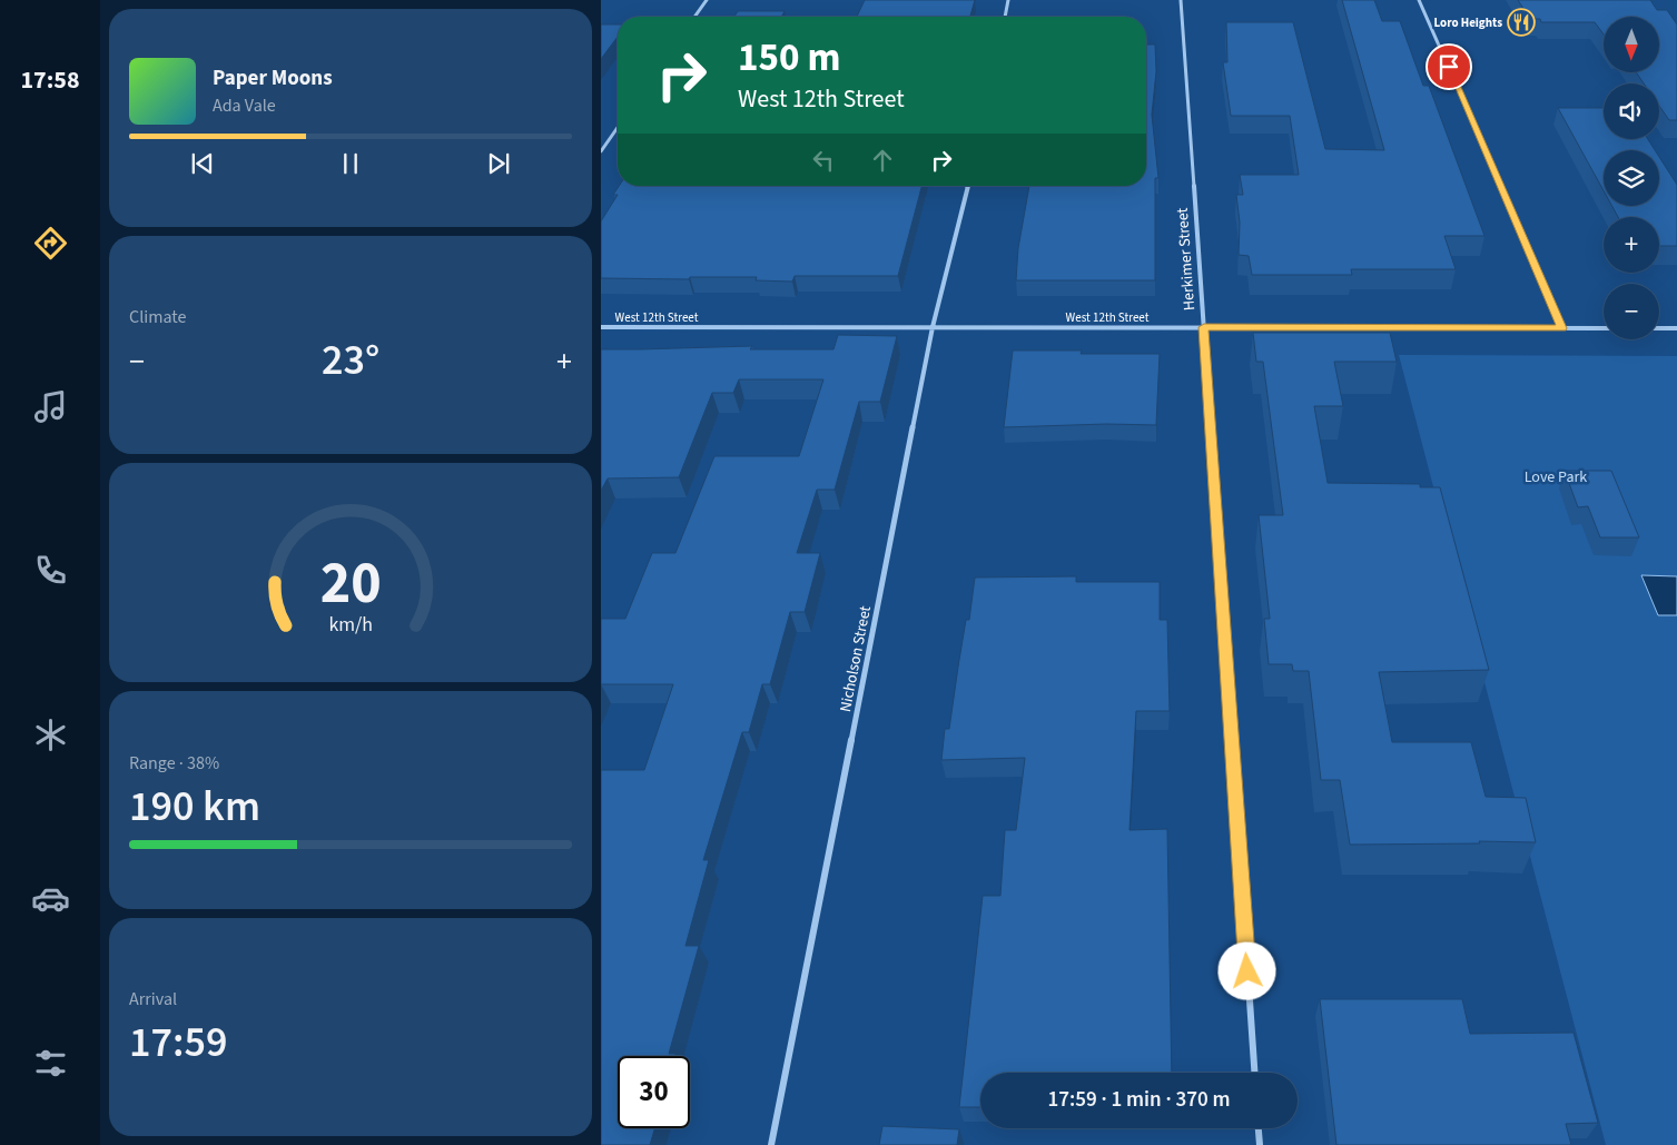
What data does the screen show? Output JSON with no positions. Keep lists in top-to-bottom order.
{
  "streets": {
    "street": ["Herkimer Street", "West 12th Street", "Nicholson Street"]
  },
  "crossings": [
    ["Herkimer Street", "West 12th Street"],
    ["West 12th Street", "Nicholson Street"]
  ],
  "parks": ["Love Park"],
  "places": {
    "restaurant": ["Loro Heights"]
  },
  "north": "bottom",
  "page": {
    "tabs": "17:58",
    "map_buttons": ["+", "−"],
    "turn": ["150 m", "West 12th Street"],
    "song": ["Paper Moons", "Ada Vale"],
    "tile": [
      "Climate",
      ["Range · 38%", "190 km"],
      ["Arrival", "17:59"]
    ],
    "heat": ["−", "23°", "+"],
    "limit": "30",
    "trip": "17:59 · 1 min · 370 m",
    "gauge": ["20", "km/h"]
  }
}
